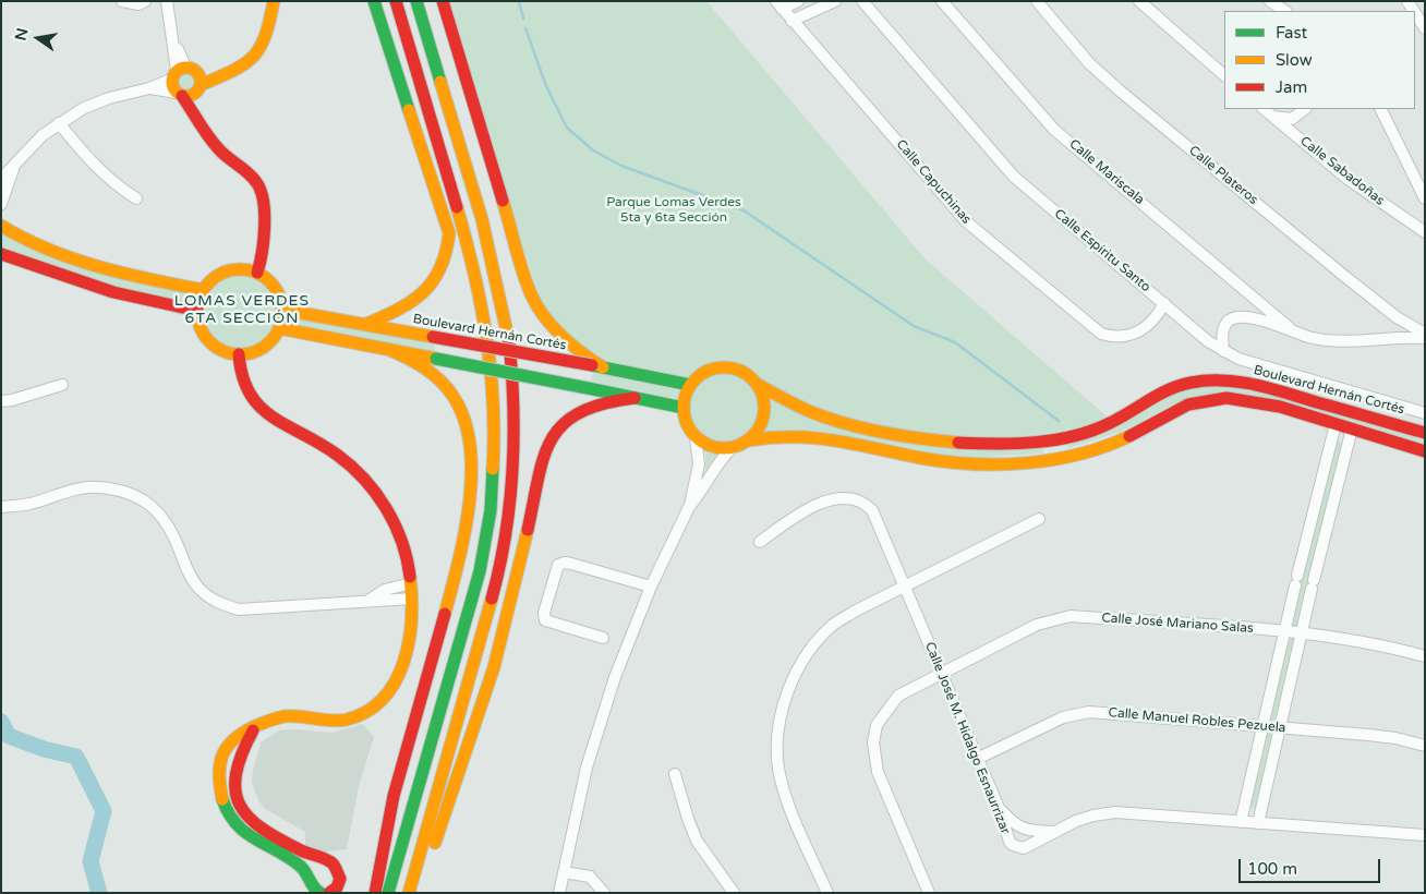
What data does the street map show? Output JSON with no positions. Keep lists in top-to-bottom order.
{
  "streets": {
    "main road": ["Boulevard Hernán Cortés"],
    "street": [
      "Calle Sabadoñas",
      "Calle Mariscala",
      "Calle Plateros",
      "Calle Capuchinas",
      "Calle Espíritu Santo",
      "Calle José Mariano Salas",
      "Calle Manuel Robles Pezuela",
      "Calle José M. Hidalgo Esnaurrizar"
    ]
  },
  "crossings": [
    ["Calle Mariscala", "Calle Plateros"],
    ["Calle Plateros", "Calle Espíritu Santo"],
    ["Calle Capuchinas", "Calle Espíritu Santo"],
    ["Calle José Mariano Salas", "Calle José M. Hidalgo Esnaurrizar"],
    ["Calle Manuel Robles Pezuela", "Calle José M. Hidalgo Esnaurrizar"]
  ],
  "districts": ["LOMAS VERDES 6TA SECCIÓN"],
  "parks": ["Parque Lomas Verdes 5ta y 6ta Sección"],
  "legend": ["Fast", "Slow", "Jam"],
  "scale_bar": "100 m",
  "north": "left"
}
